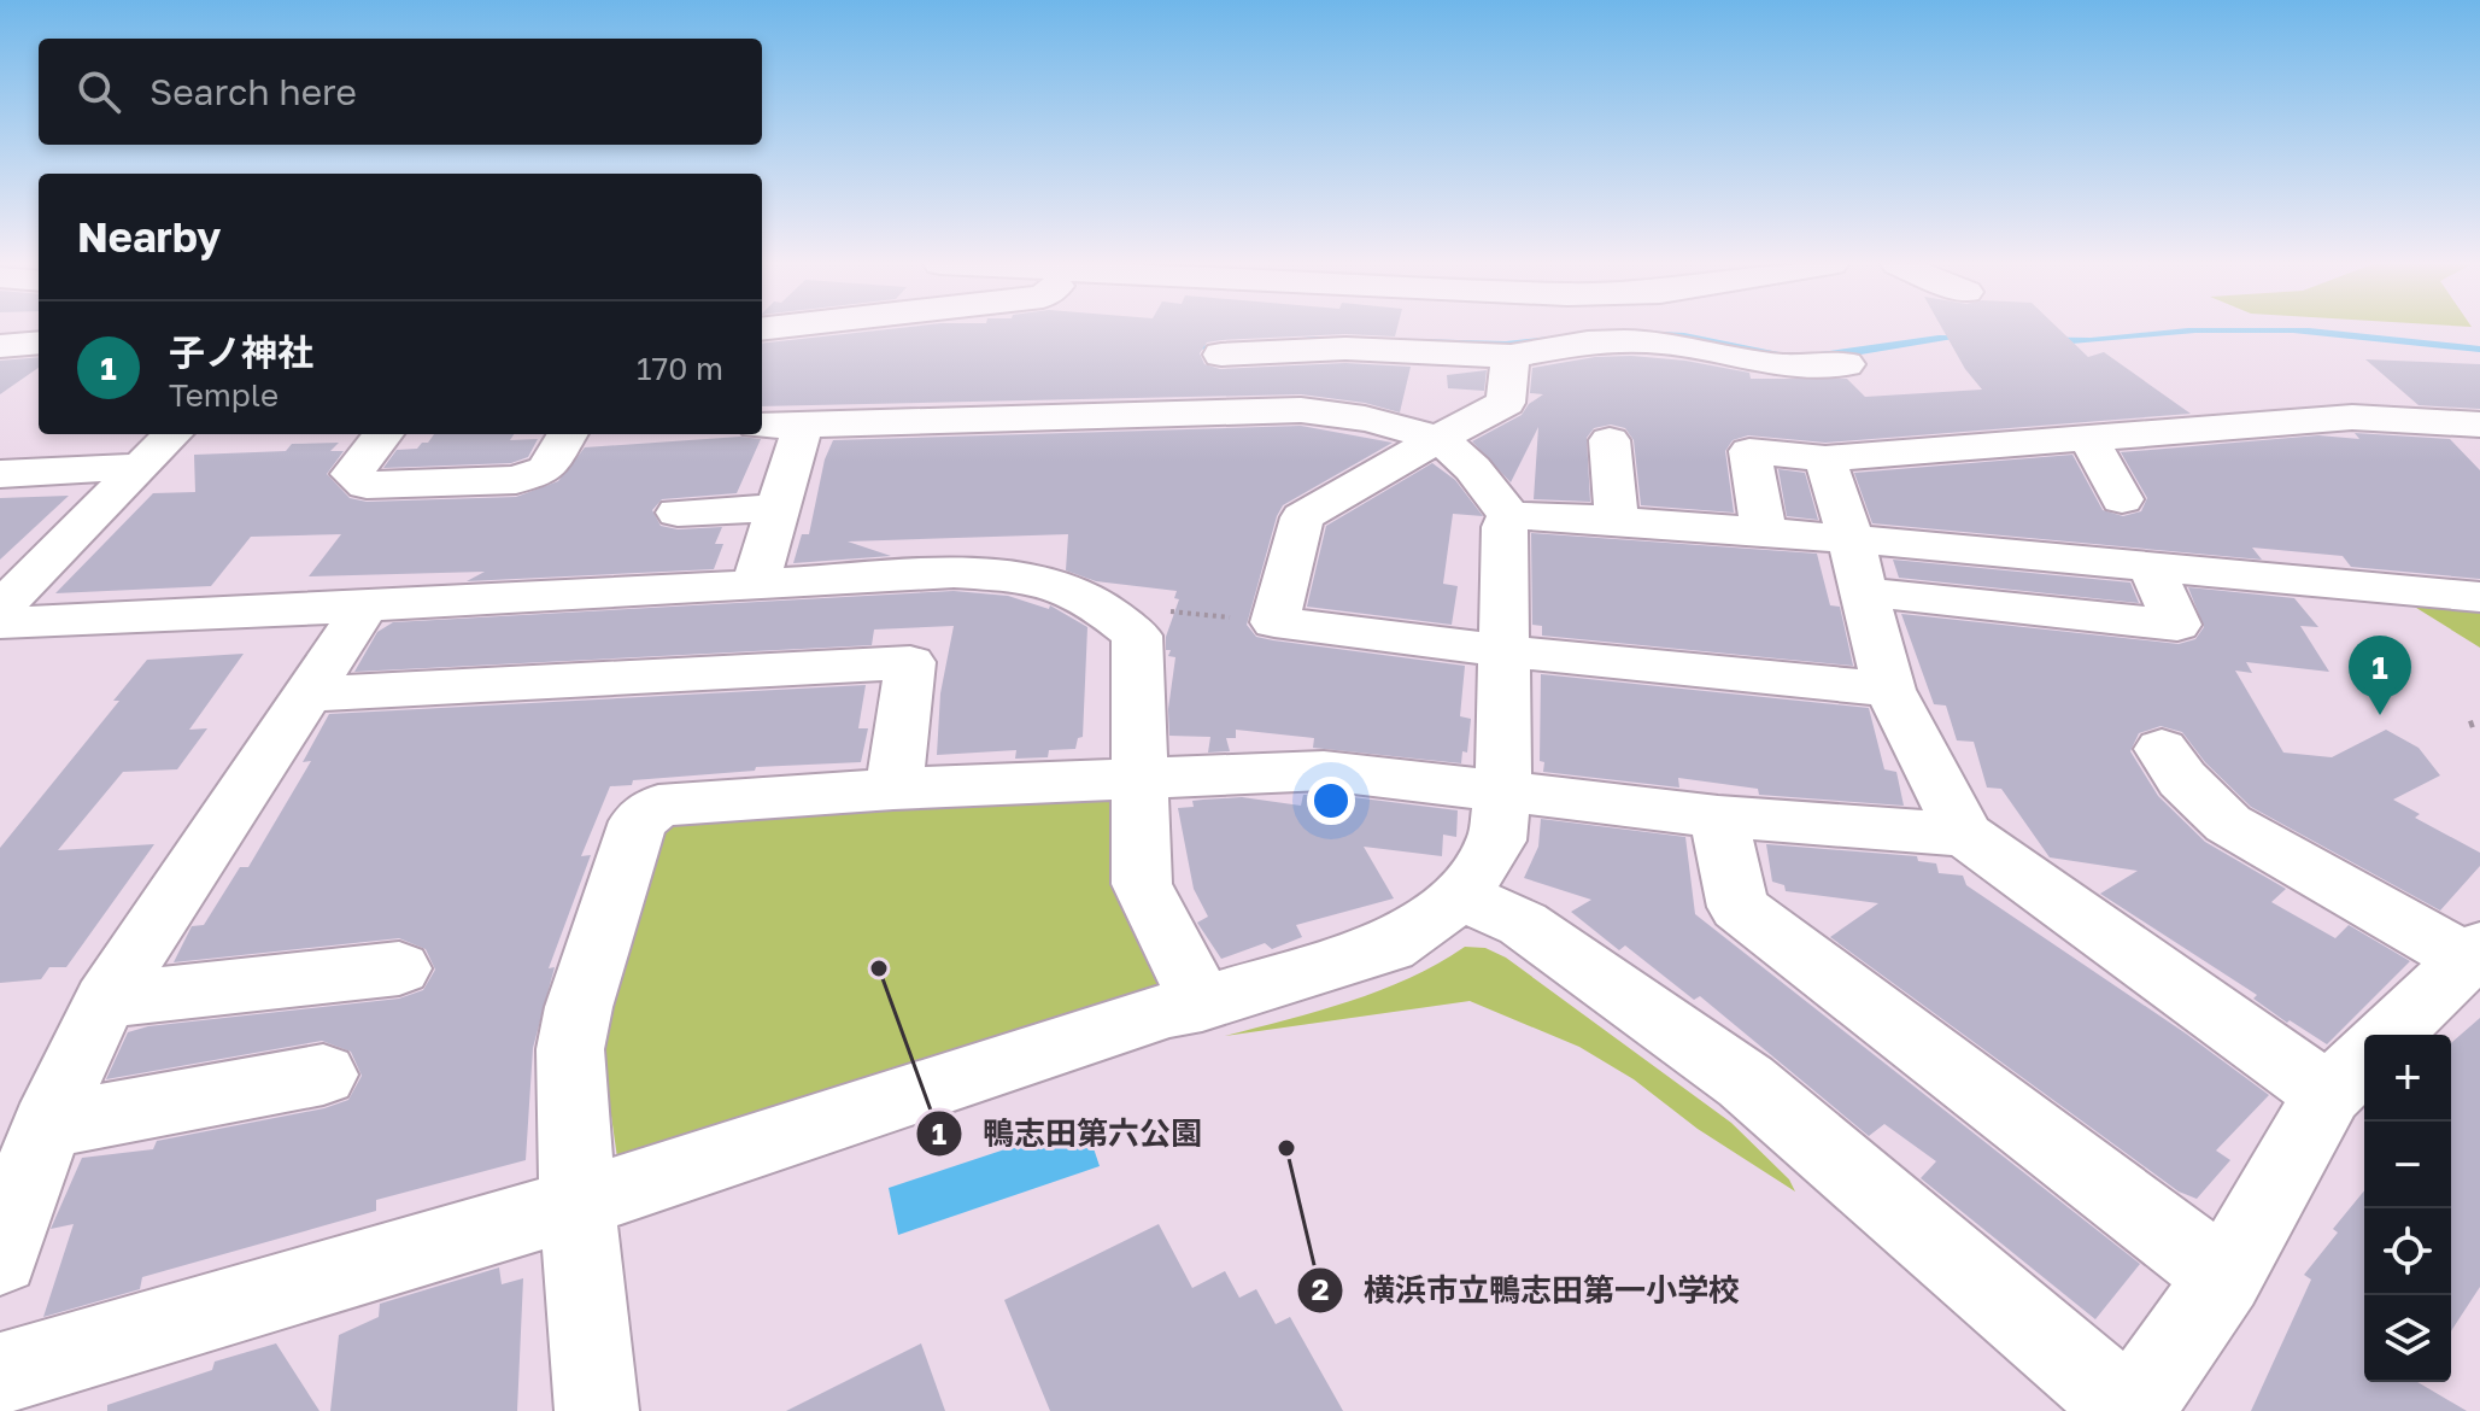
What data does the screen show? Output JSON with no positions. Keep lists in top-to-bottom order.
{
  "places": ["鴨志田第六公園", "横浜市立鴨志田第一小学校"],
  "page": {
    "search": "Search here",
    "heading": "Nearby",
    "list": [
      {
        "mark": "1",
        "name": "子ノ神社",
        "note": "Temple",
        "value": "170 m"
      }
    ],
    "pins": "1",
    "map_buttons": ["+", "−"]
  }
}
